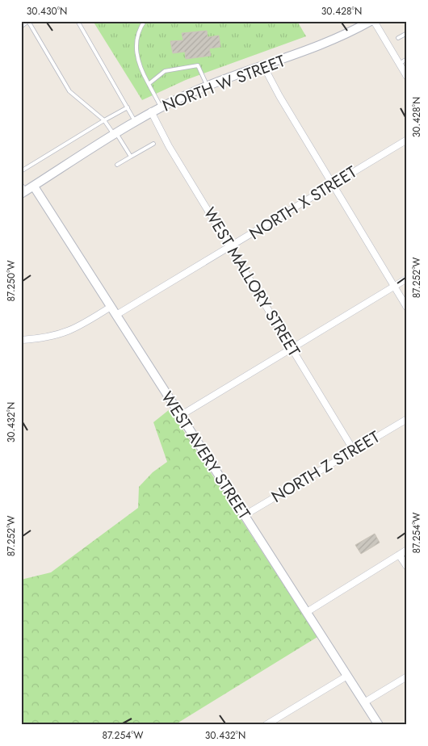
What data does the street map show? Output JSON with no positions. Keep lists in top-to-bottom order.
{
  "streets": {
    "street": [
      "NORTH W STREET",
      "NORTH X STREET",
      "WEST MALLORY STREET",
      "WEST AVERY STREET",
      "NORTH Z STREET"
    ]
  },
  "crossings": [
    ["NORTH W STREET", "WEST MALLORY STREET"],
    ["NORTH W STREET", "WEST AVERY STREET"],
    ["NORTH X STREET", "WEST MALLORY STREET"],
    ["NORTH X STREET", "WEST AVERY STREET"],
    ["WEST MALLORY STREET", "NORTH Z STREET"],
    ["WEST AVERY STREET", "NORTH Z STREET"]
  ],
  "coordinates": [
    "30.430°N",
    "30.428°N",
    "87.252°W",
    "87.250°W",
    "30.432°N",
    "87.254°W"
  ]
}
